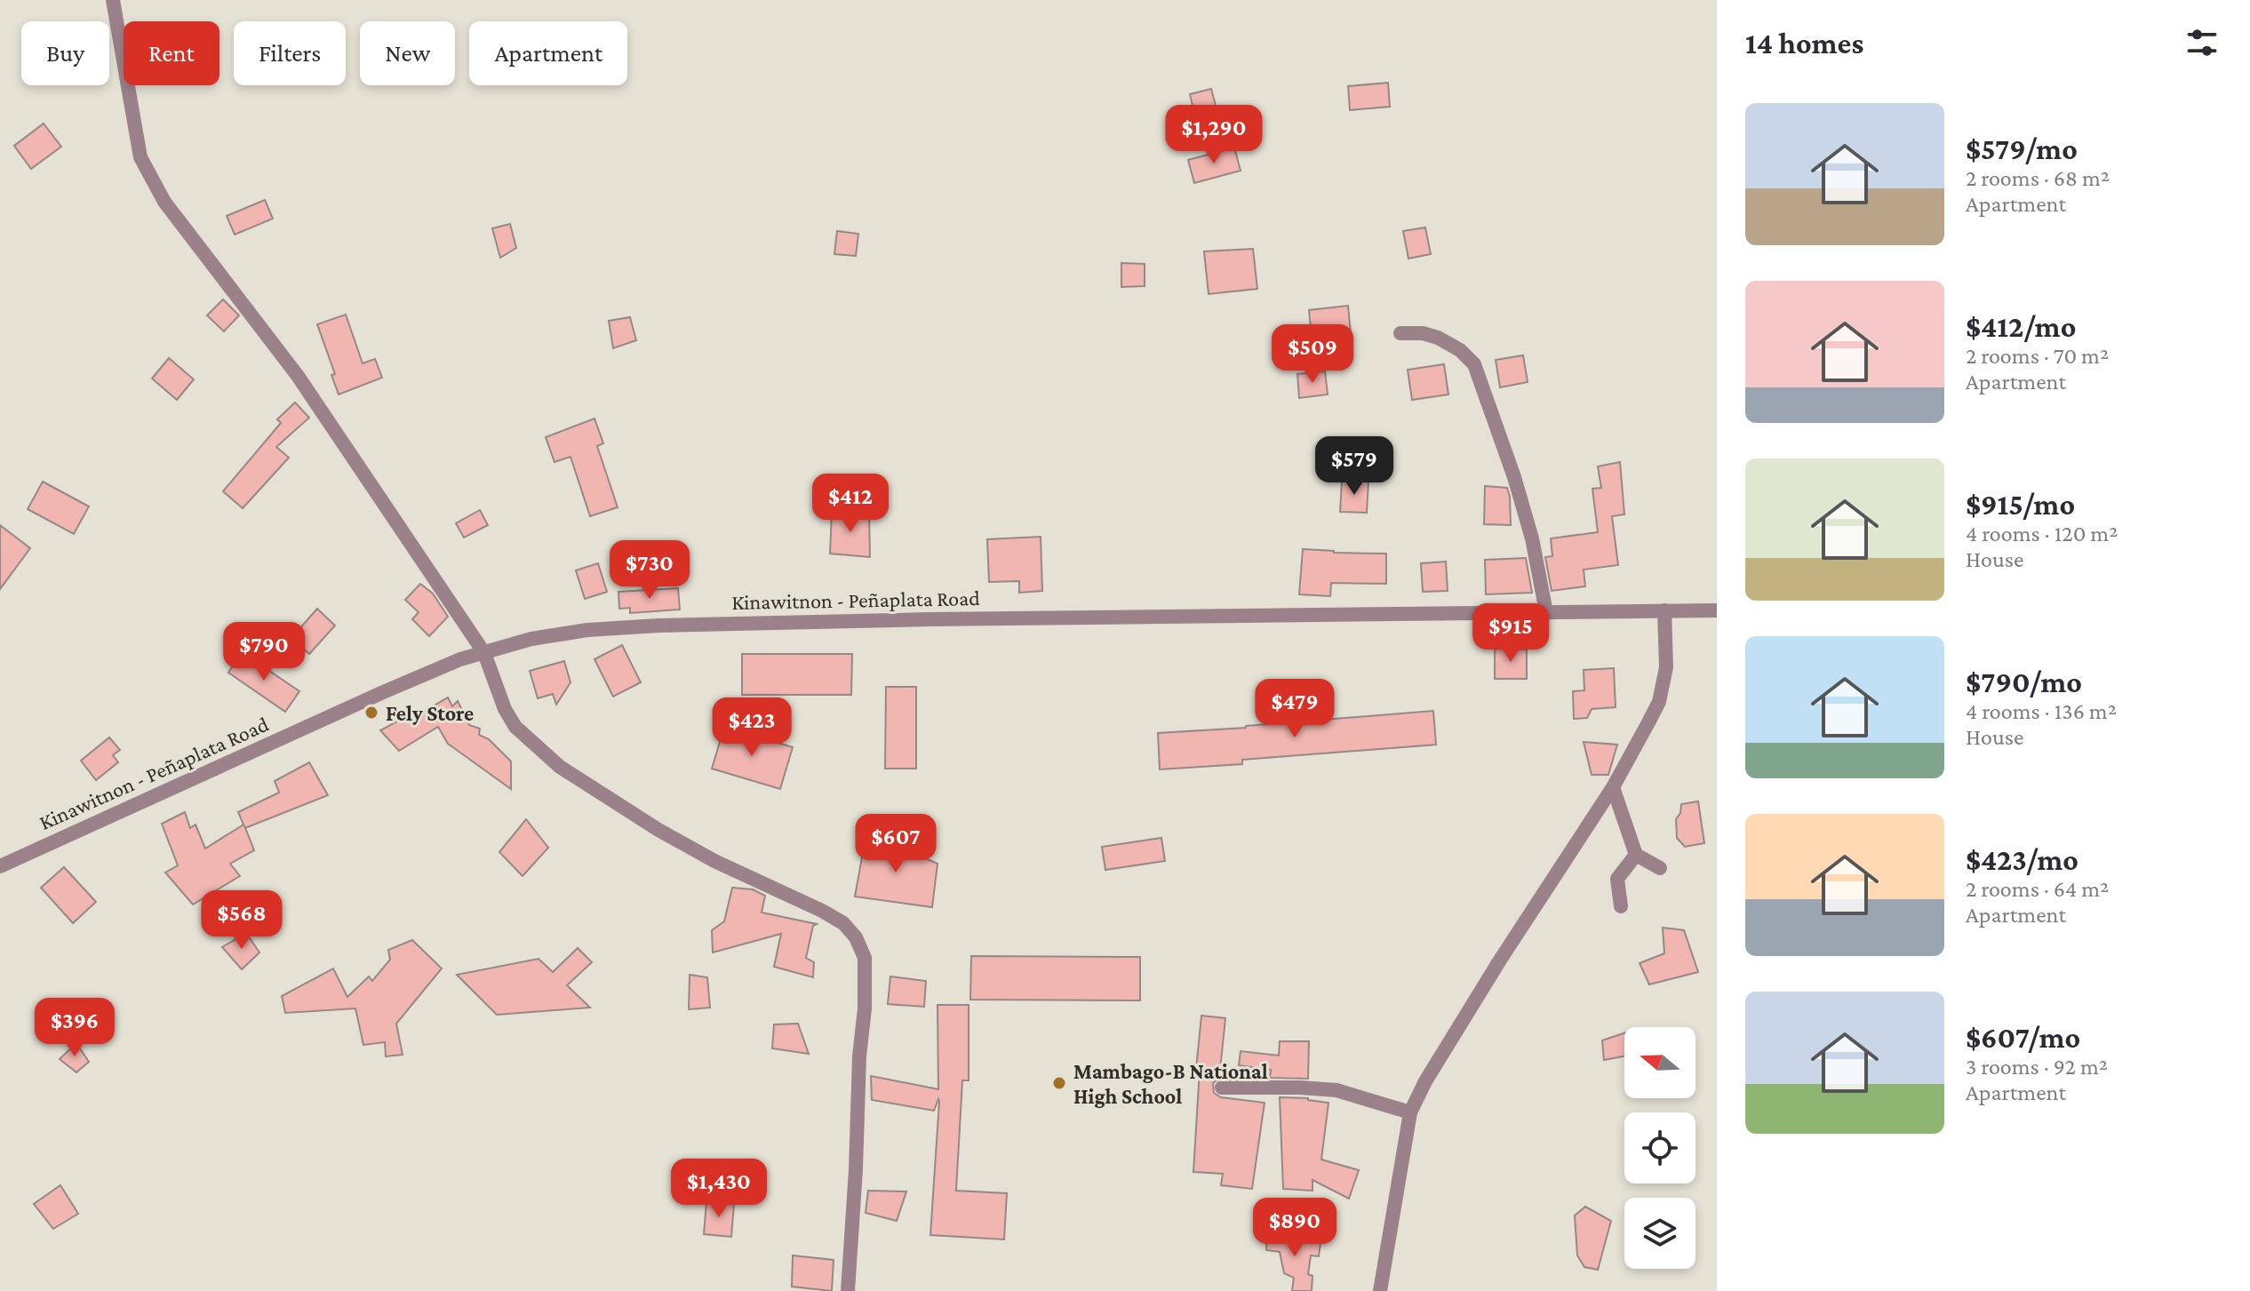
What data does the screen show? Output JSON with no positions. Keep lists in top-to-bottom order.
{
  "streets": {
    "street": ["Kinawitnon - Peñaplata Road"]
  },
  "places": ["Fely Store", "Mambago-B National High School"],
  "north": "left",
  "page": {
    "heading": "14 homes",
    "chip": [
      "Buy",
      "Rent",
      "Filters",
      "New",
      "Apartment"
    ],
    "list": [
      {
        "name": "$579/mo",
        "note": "2 rooms · 68 m² · Apartment"
      },
      {
        "name": "$412/mo",
        "note": "2 rooms · 70 m² · Apartment"
      },
      {
        "name": "$915/mo",
        "note": "4 rooms · 120 m² · House"
      },
      {
        "name": "$790/mo",
        "note": "4 rooms · 136 m² · House"
      },
      {
        "name": "$423/mo",
        "note": "2 rooms · 64 m² · Apartment"
      },
      {
        "name": "$607/mo",
        "note": "3 rooms · 92 m² · Apartment"
      }
    ],
    "price": [
      "$1,290",
      "$509",
      "$579",
      "$412",
      "$730",
      "$915",
      "$790",
      "$479",
      "$423",
      "$607",
      "$568",
      "$396",
      "$1,430",
      "$890"
    ]
  }
}
